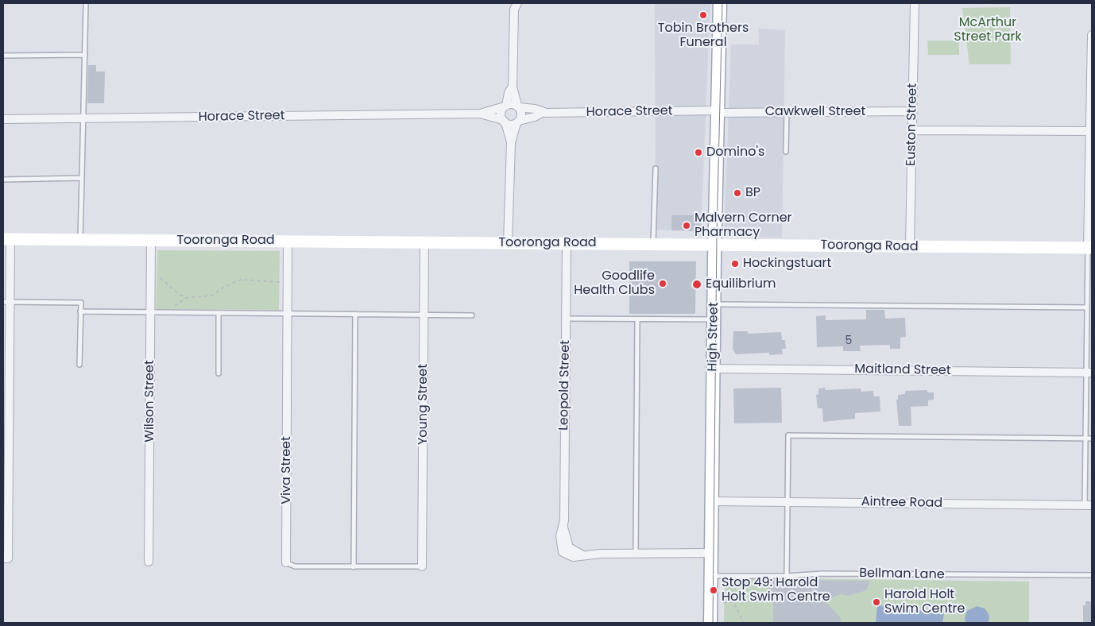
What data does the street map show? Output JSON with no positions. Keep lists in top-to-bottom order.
{
  "streets": {
    "main road": ["Tooronga Road", "High Street"],
    "street": [
      "Horace Street",
      "Cawkwell Street",
      "Euston Street",
      "Maitland Street",
      "Leopold Street",
      "Wilson Street",
      "Young Street",
      "Viva Street",
      "Aintree Road"
    ],
    "lane": ["Bellman Lane"]
  },
  "crossings": [
    ["Horace Street", "Cawkwell Street"],
    ["Horace Street", "High Street"],
    ["Cawkwell Street", "Euston Street"],
    ["Cawkwell Street", "High Street"],
    ["Euston Street", "Tooronga Road"],
    ["Tooronga Road", "High Street"],
    ["Tooronga Road", "Leopold Street"],
    ["Tooronga Road", "Wilson Street"],
    ["Tooronga Road", "Young Street"],
    ["Tooronga Road", "Viva Street"],
    ["High Street", "Maitland Street"],
    ["High Street", "Leopold Street"],
    ["High Street", "Aintree Road"],
    ["High Street", "Bellman Lane"],
    ["Young Street", "Viva Street"]
  ],
  "parks": ["McArthur Street Park"],
  "places": [
    "Tobin Brothers Funeral",
    "Domino's",
    "BP",
    "Malvern Corner Pharmacy",
    "Hockingstuart",
    "Goodlife Health Clubs",
    "Equilibrium",
    "Stop 49: Harold Holt Swim Centre",
    "Harold Holt Swim Centre"
  ],
  "house_numbers": ["5"]
}
